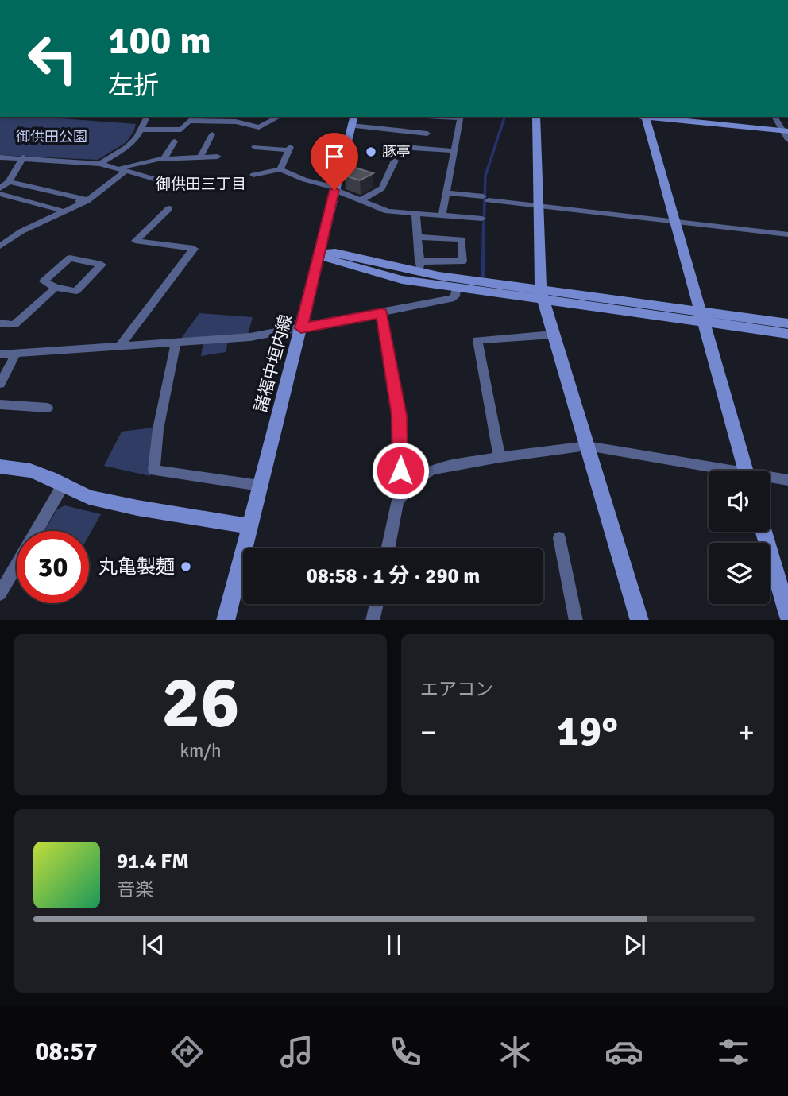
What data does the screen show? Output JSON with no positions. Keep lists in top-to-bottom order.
{
  "streets": {
    "street": ["諸福中垣内線"]
  },
  "districts": ["御供田三丁目"],
  "parks": ["御供田公園"],
  "places": ["豚亭", "丸亀製麺"],
  "page": {
    "turn": ["100 m", "左折"],
    "limit": "30",
    "trip": "08:58 · 1 分 · 290 m",
    "tile": [
      ["26", "km/h"],
      "エアコン"
    ],
    "heat": ["−", "19°", "+"],
    "song": ["91.4 FM", "音楽"],
    "tabs": "08:57"
  }
}
